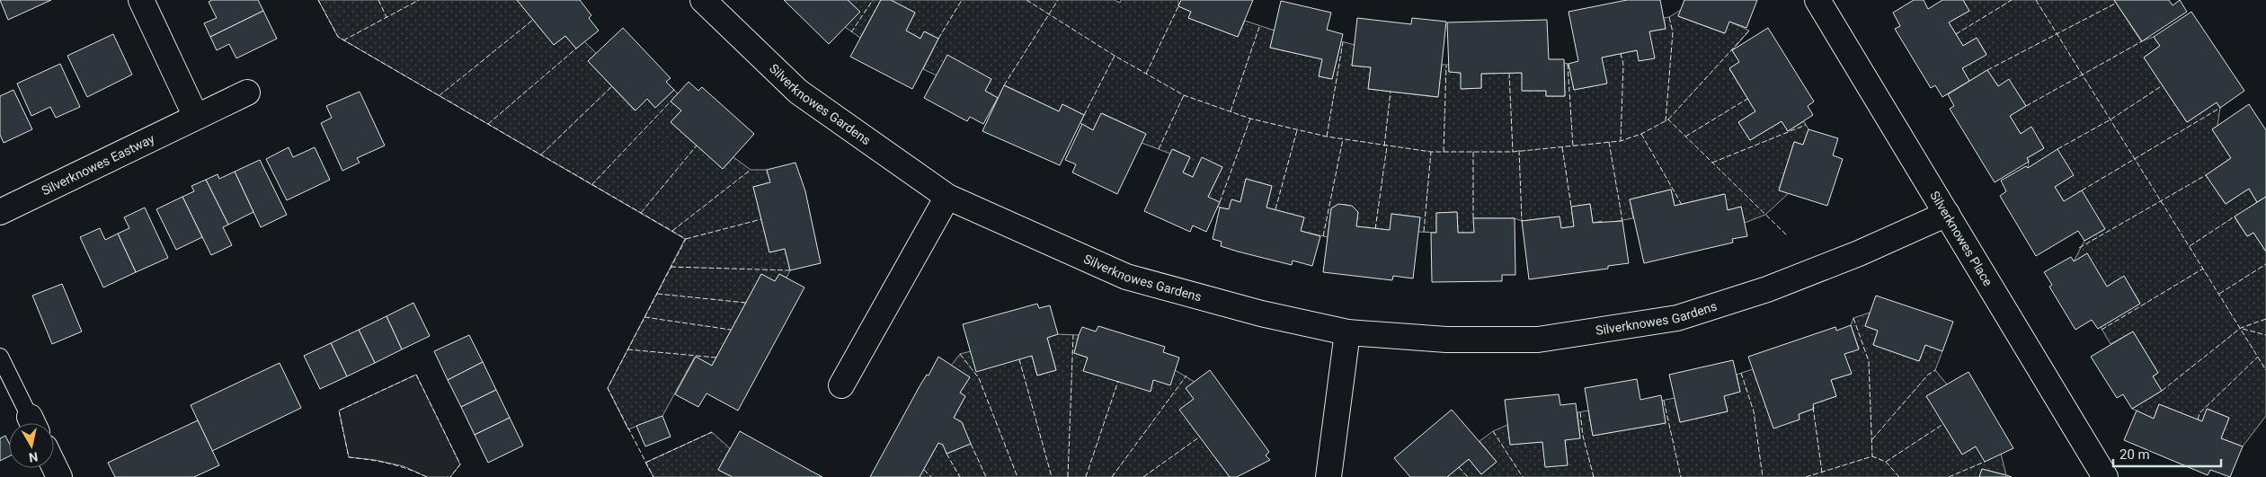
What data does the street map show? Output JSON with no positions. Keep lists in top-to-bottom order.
{
  "streets": {
    "street": ["Silverknowes Gardens", "Silverknowes Eastway", "Silverknowes Place"]
  },
  "crossings": [
    ["Silverknowes Gardens", "Silverknowes Place"]
  ],
  "scale_bar": "20 m",
  "north": "bottom"
}
